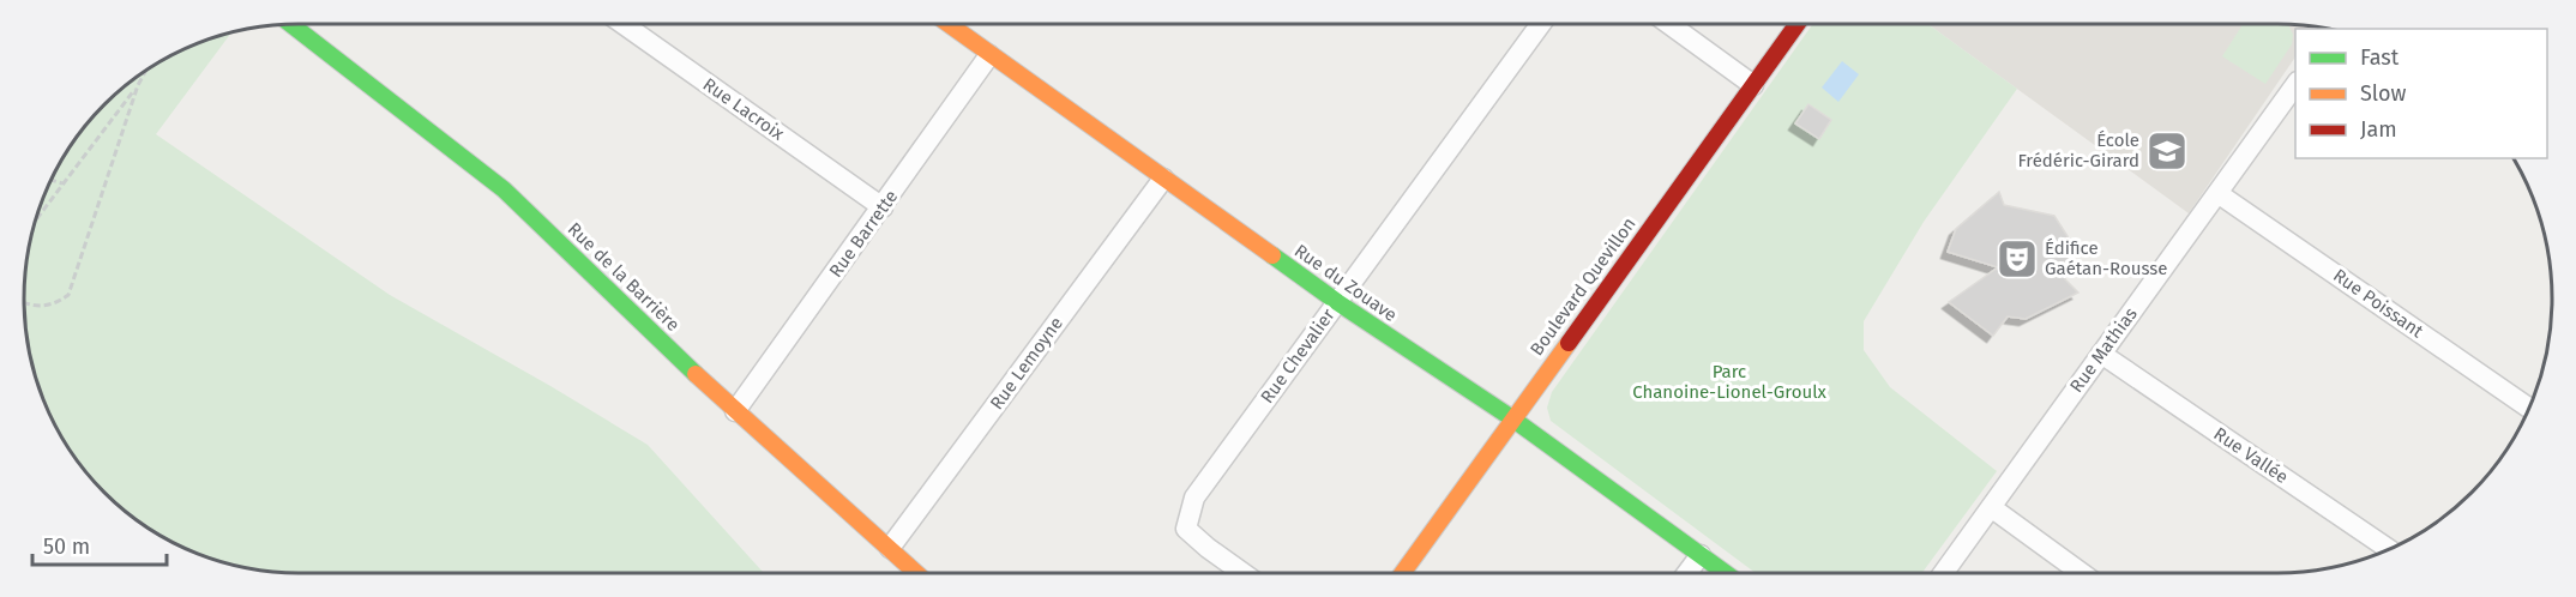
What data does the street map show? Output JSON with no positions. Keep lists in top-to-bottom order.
{
  "streets": {
    "street": [
      "Rue Lacroix",
      "Rue Barrette",
      "Rue de la Barrière",
      "Rue du Zouave",
      "Boulevard Quevillon",
      "Rue Poissant",
      "Rue Mathias",
      "Rue Chevalier",
      "Rue Lemoyne",
      "Rue Vallée"
    ]
  },
  "crossings": [
    ["Rue Lacroix", "Rue Barrette"],
    ["Rue Barrette", "Rue de la Barrière"],
    ["Rue Barrette", "Rue du Zouave"],
    ["Rue de la Barrière", "Rue Lemoyne"],
    ["Rue du Zouave", "Boulevard Quevillon"],
    ["Rue du Zouave", "Rue Chevalier"],
    ["Rue du Zouave", "Rue Lemoyne"],
    ["Rue Poissant", "Rue Mathias"],
    ["Rue Mathias", "Rue Vallée"]
  ],
  "parks": ["Parc Chanoine-Lionel-Groulx"],
  "places": {
    "school or university": ["École Frédéric-Girard"],
    "theatre": ["Édifice Gaétan-Rousse"]
  },
  "legend": ["Fast", "Slow", "Jam"],
  "scale_bar": "50 m"
}
